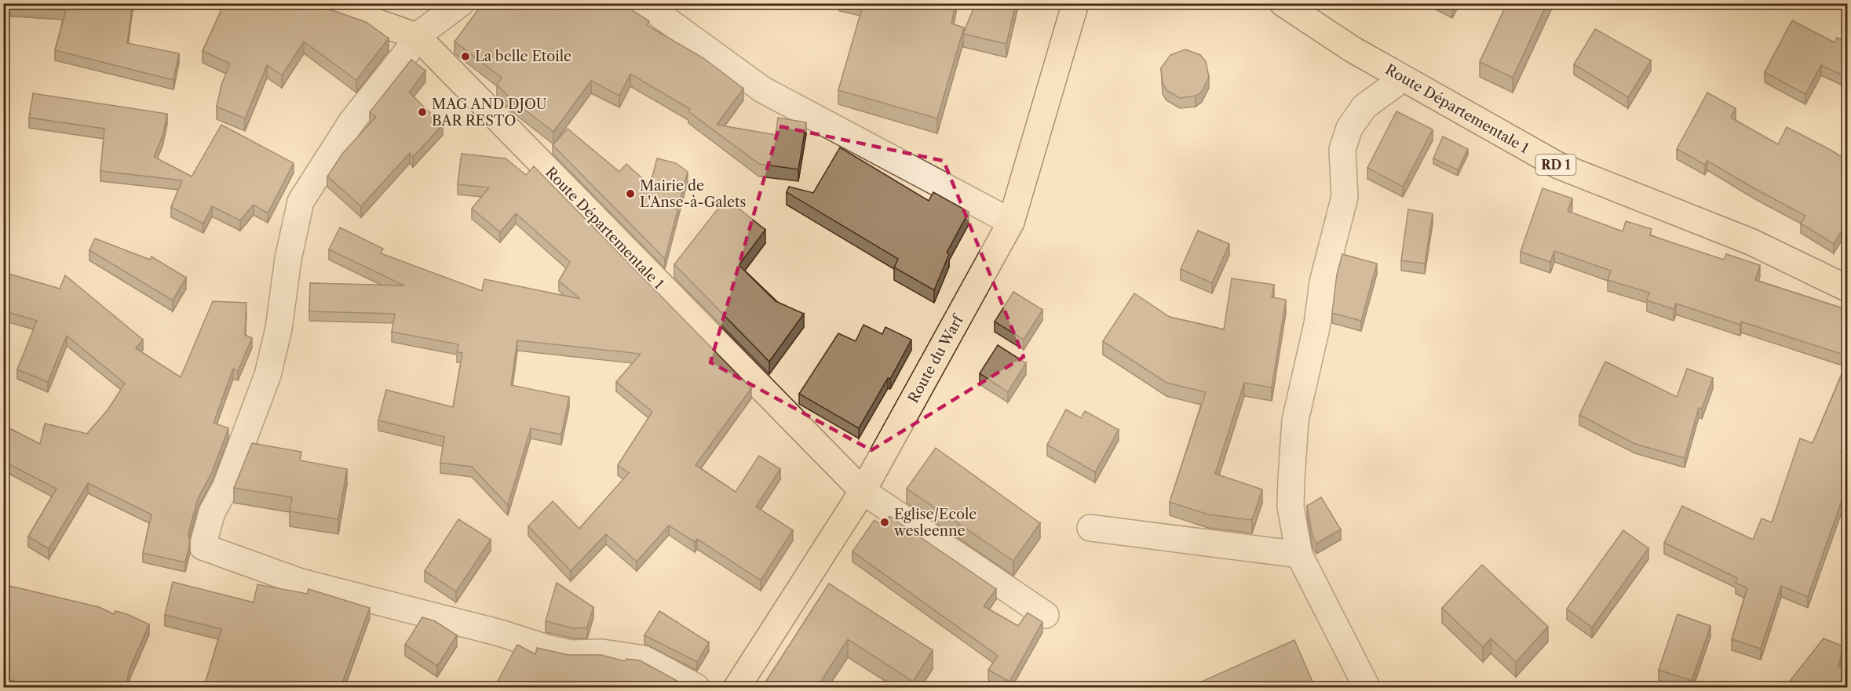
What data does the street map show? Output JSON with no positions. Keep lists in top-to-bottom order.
{
  "streets": {
    "main road": ["Route Départementale 1", "RD 1", "Route du Warf"]
  },
  "crossings": [
    ["Route Départementale 1", "Route du Warf"]
  ],
  "places": [
    "La belle Etoile",
    "MAG AND DJOU BAR RESTO",
    "Mairie de L'Anse-à-Galets",
    "Eglise/Ecole wesleenne"
  ]
}
